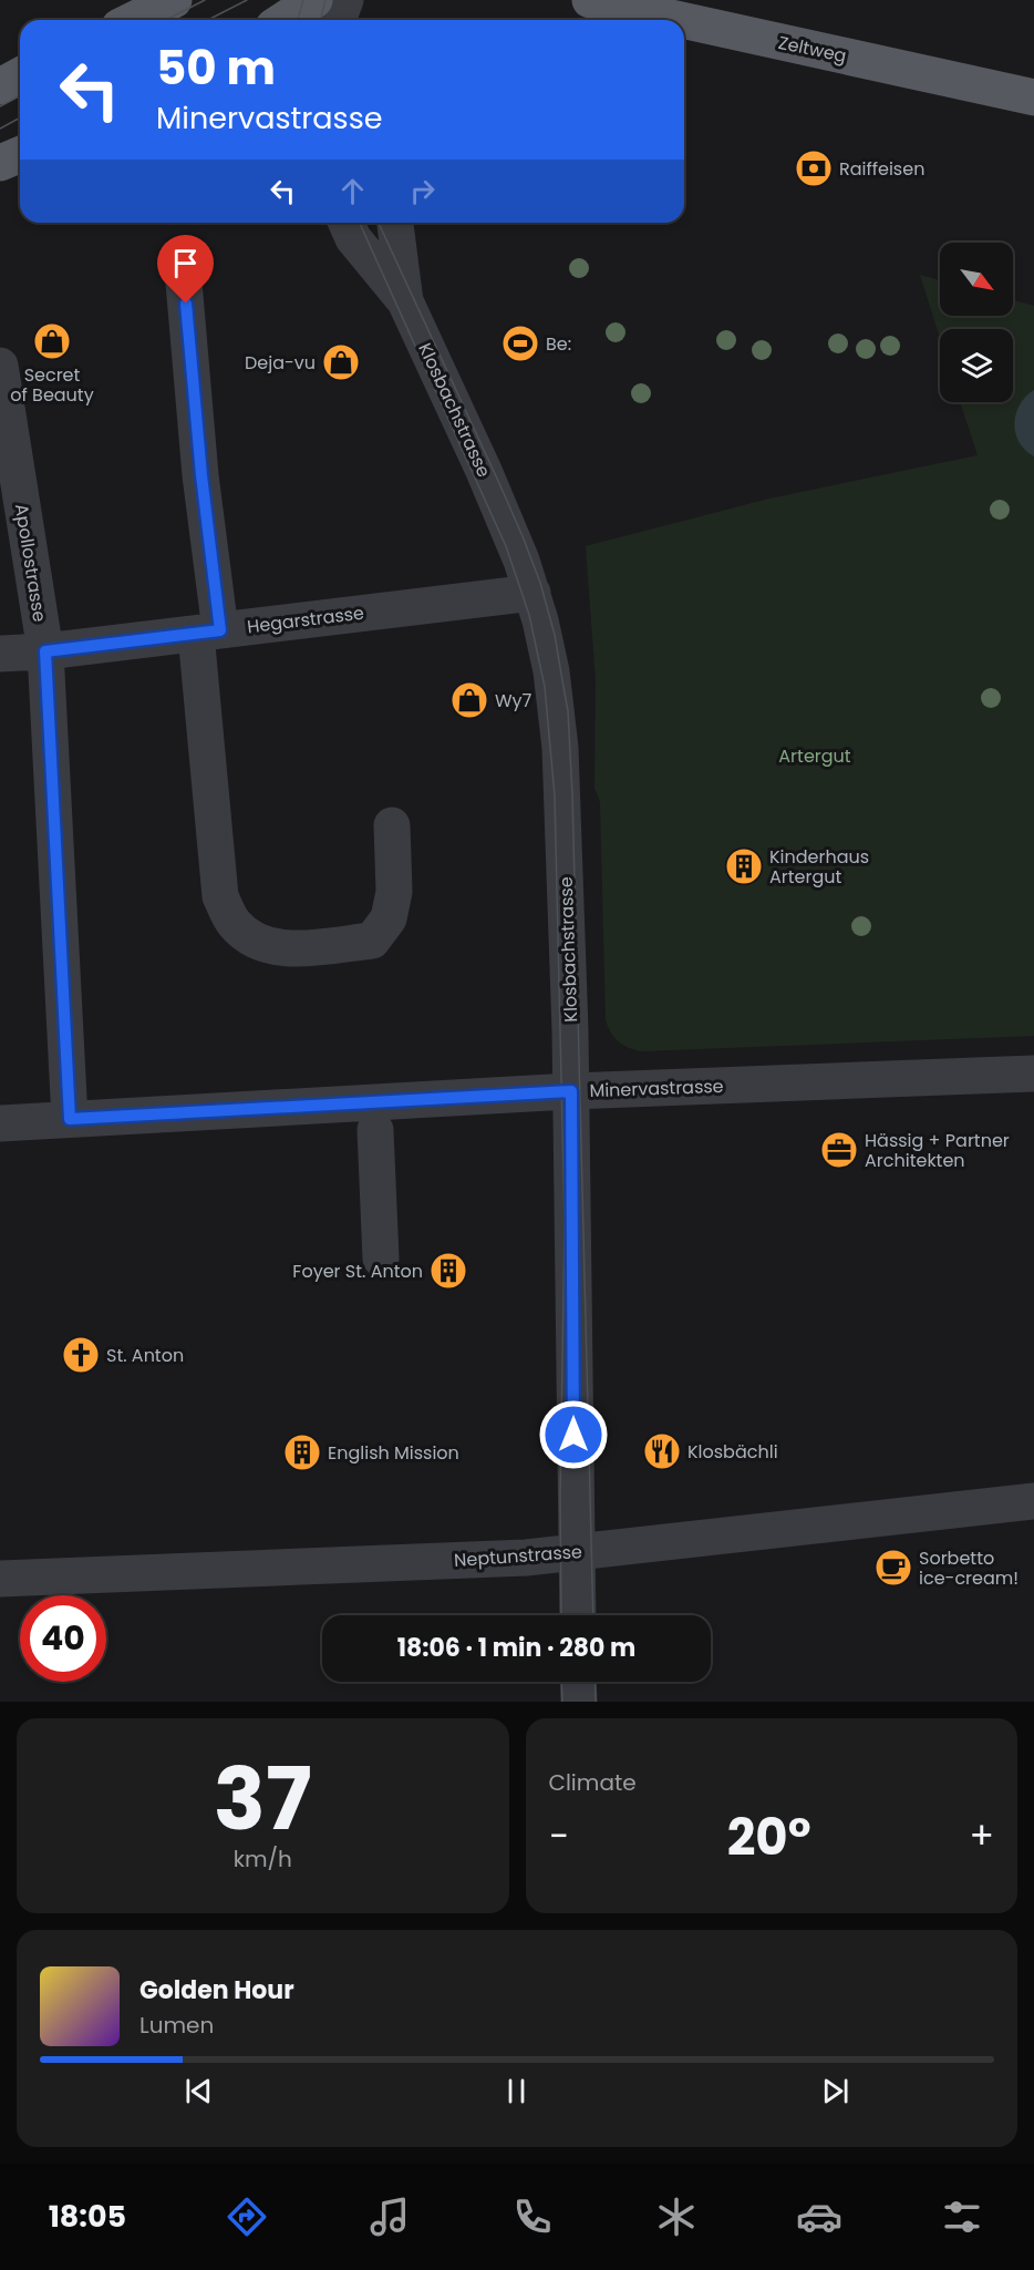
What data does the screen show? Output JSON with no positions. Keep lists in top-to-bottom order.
{
  "streets": {
    "main road": ["Zeltweg"],
    "street": [
      "Klosbachstrasse",
      "Apollostrasse",
      "Hegarstrasse",
      "Minervastrasse",
      "Neptunstrasse"
    ]
  },
  "crossings": [
    ["Klosbachstrasse", "Hegarstrasse"],
    ["Klosbachstrasse", "Minervastrasse"],
    ["Klosbachstrasse", "Neptunstrasse"],
    ["Apollostrasse", "Hegarstrasse"],
    ["Apollostrasse", "Minervastrasse"]
  ],
  "parks": ["Artergut"],
  "places": {
    "bank": ["Raiffeisen"],
    "shop": ["Secret of Beauty", "Deja-vu", "Wy7"],
    "sports": ["Be:"],
    "building": ["Kinderhaus Artergut", "Foyer St. Anton", "English Mission"],
    "office": ["Hässig + Partner Architekten"],
    "church": ["St. Anton"],
    "restaurant": ["Klosbächli"],
    "cafe": ["Sorbetto ice-cream!"]
  },
  "north": "bottom right",
  "page": {
    "turn": ["50 m", "Minervastrasse"],
    "limit": "40",
    "trip": "18:06 · 1 min · 280 m",
    "tile": [
      ["37", "km/h"],
      "Climate"
    ],
    "heat": ["−", "20°", "+"],
    "song": ["Golden Hour", "Lumen"],
    "tabs": "18:05"
  }
}
